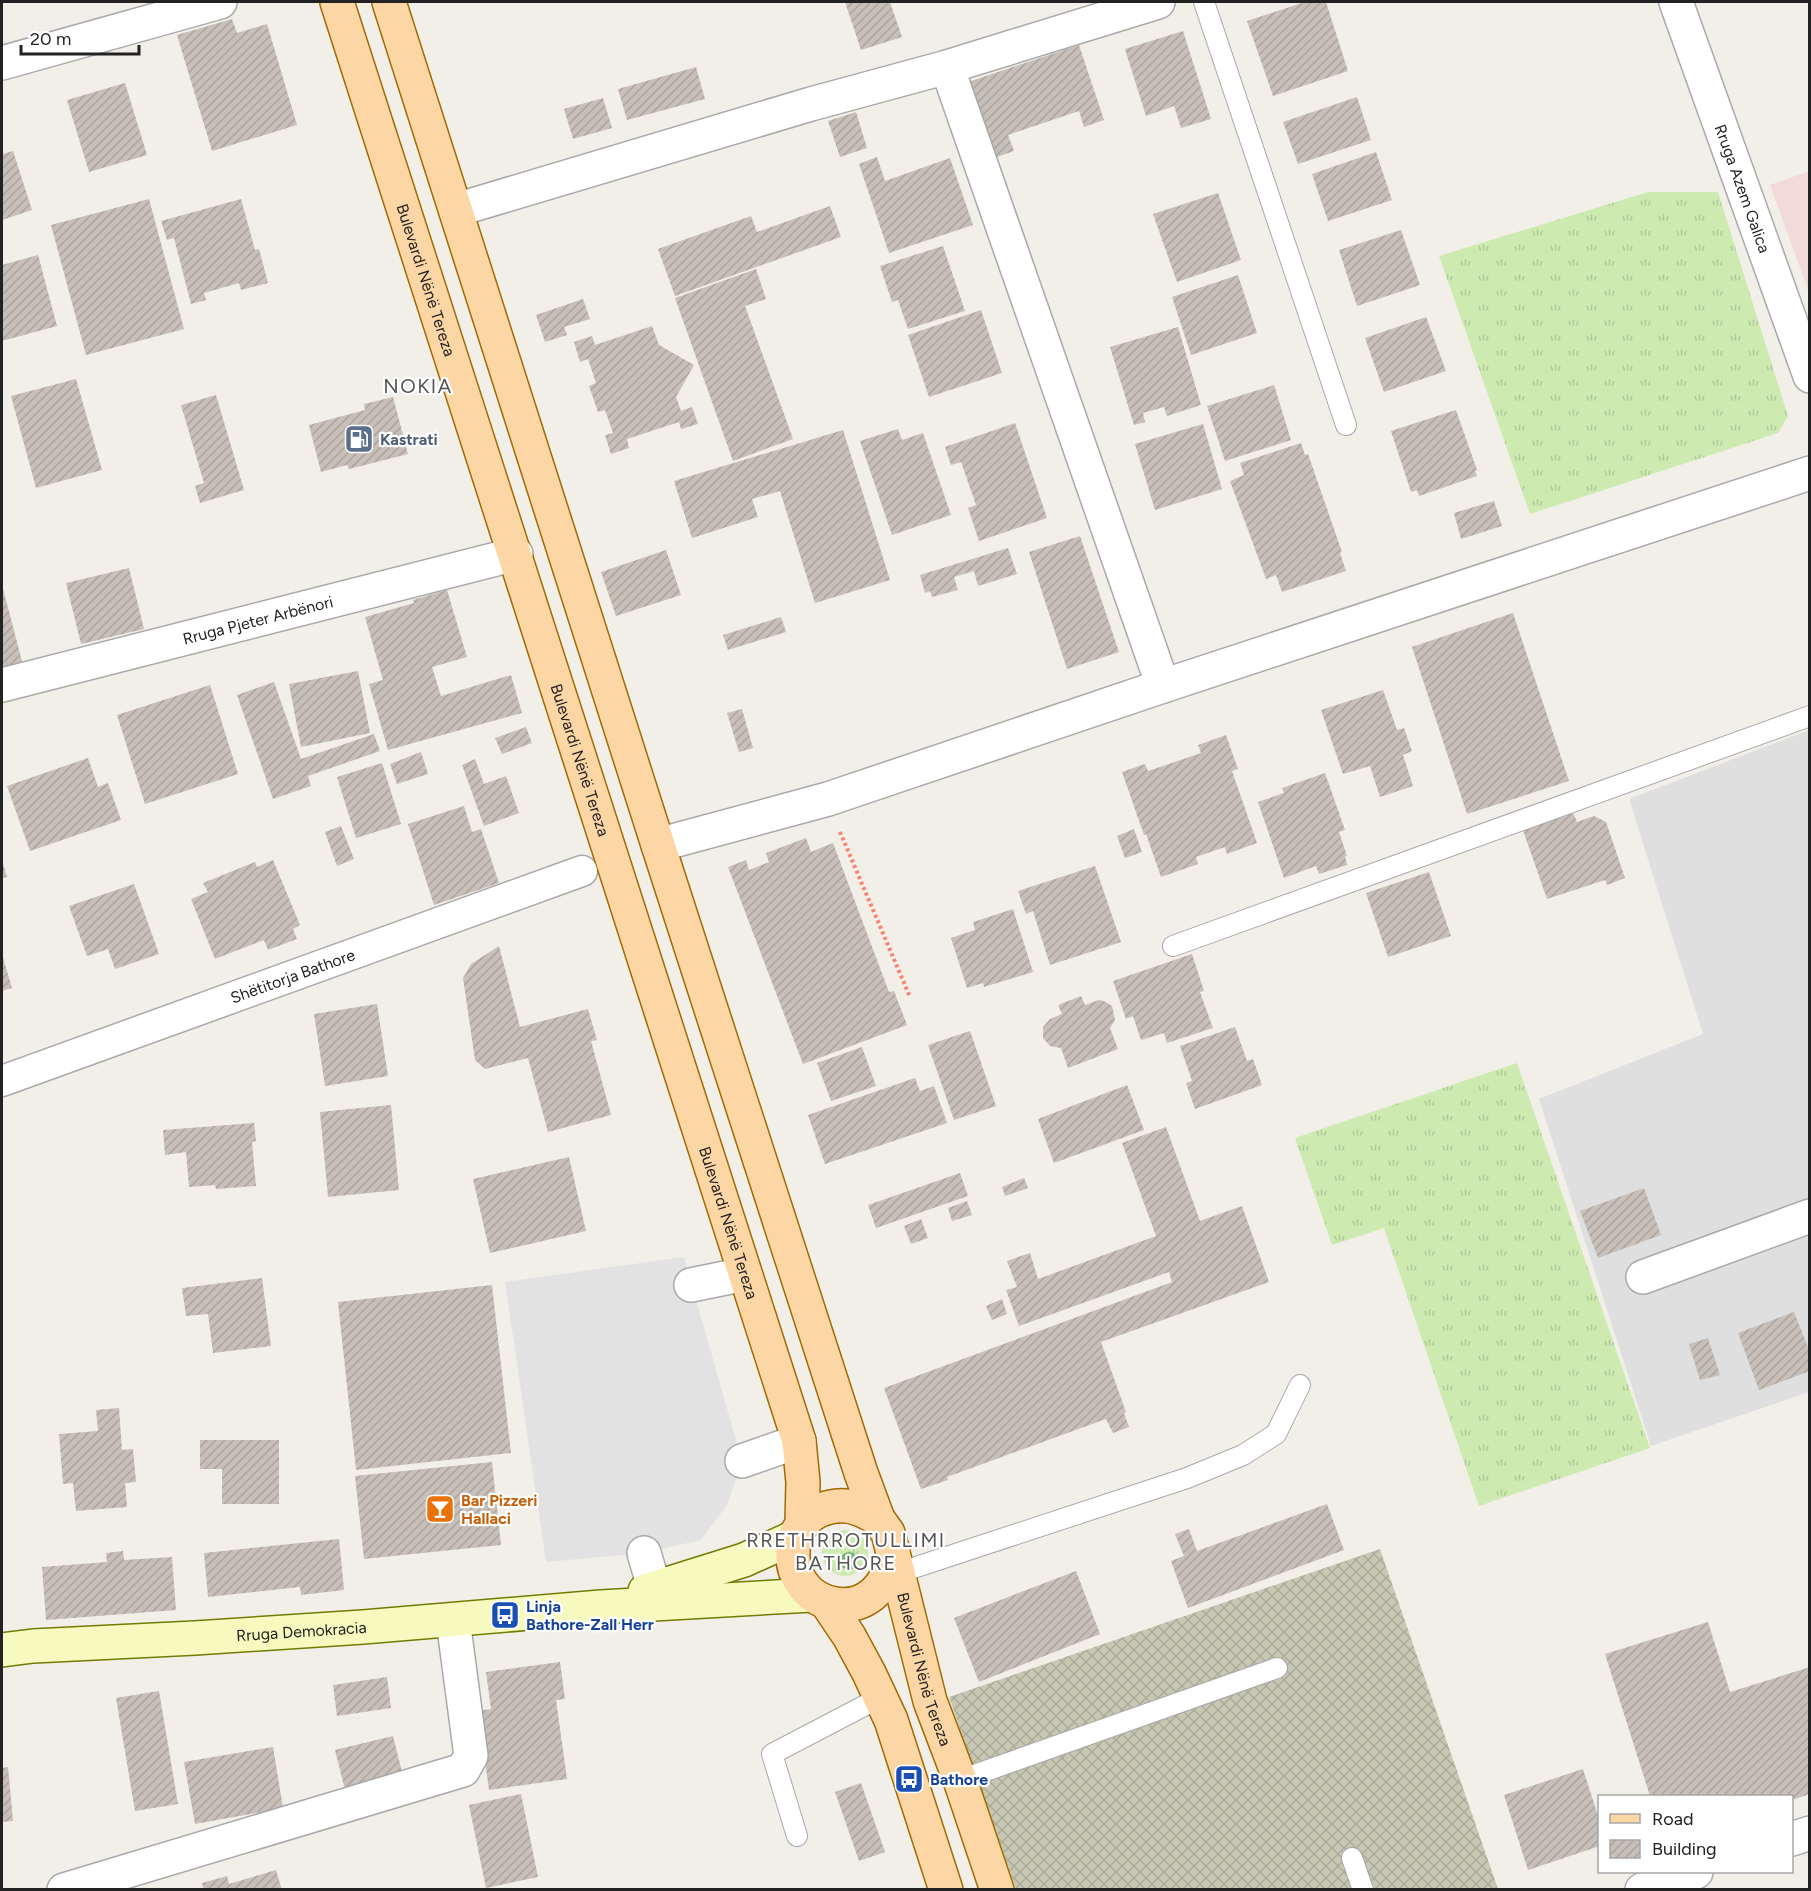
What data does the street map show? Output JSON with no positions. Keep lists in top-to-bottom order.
{
  "streets": {
    "main road": ["Bulevardi Nënë Tereza", "Rruga Demokracia"],
    "street": ["Rruga Azem Galica", "Rruga Pjeter Arbënori", "Shëtitorja Bathore"]
  },
  "crossings": [
    ["Bulevardi Nënë Tereza", "Rruga Pjeter Arbënori"],
    ["Bulevardi Nënë Tereza", "Shëtitorja Bathore"],
    ["Bulevardi Nënë Tereza", "Rruga Demokracia"]
  ],
  "districts": ["NOKIA", "RRETHRROTULLIMI BATHORE"],
  "places": {
    "fuel station": ["Kastrati"],
    "bar": ["Bar Pizzeri Hallaci"],
    "bus stop": ["Linja Bathore-Zall Herr", "Bathore"]
  },
  "legend": ["Road", "Building"],
  "scale_bar": "20 m"
}
